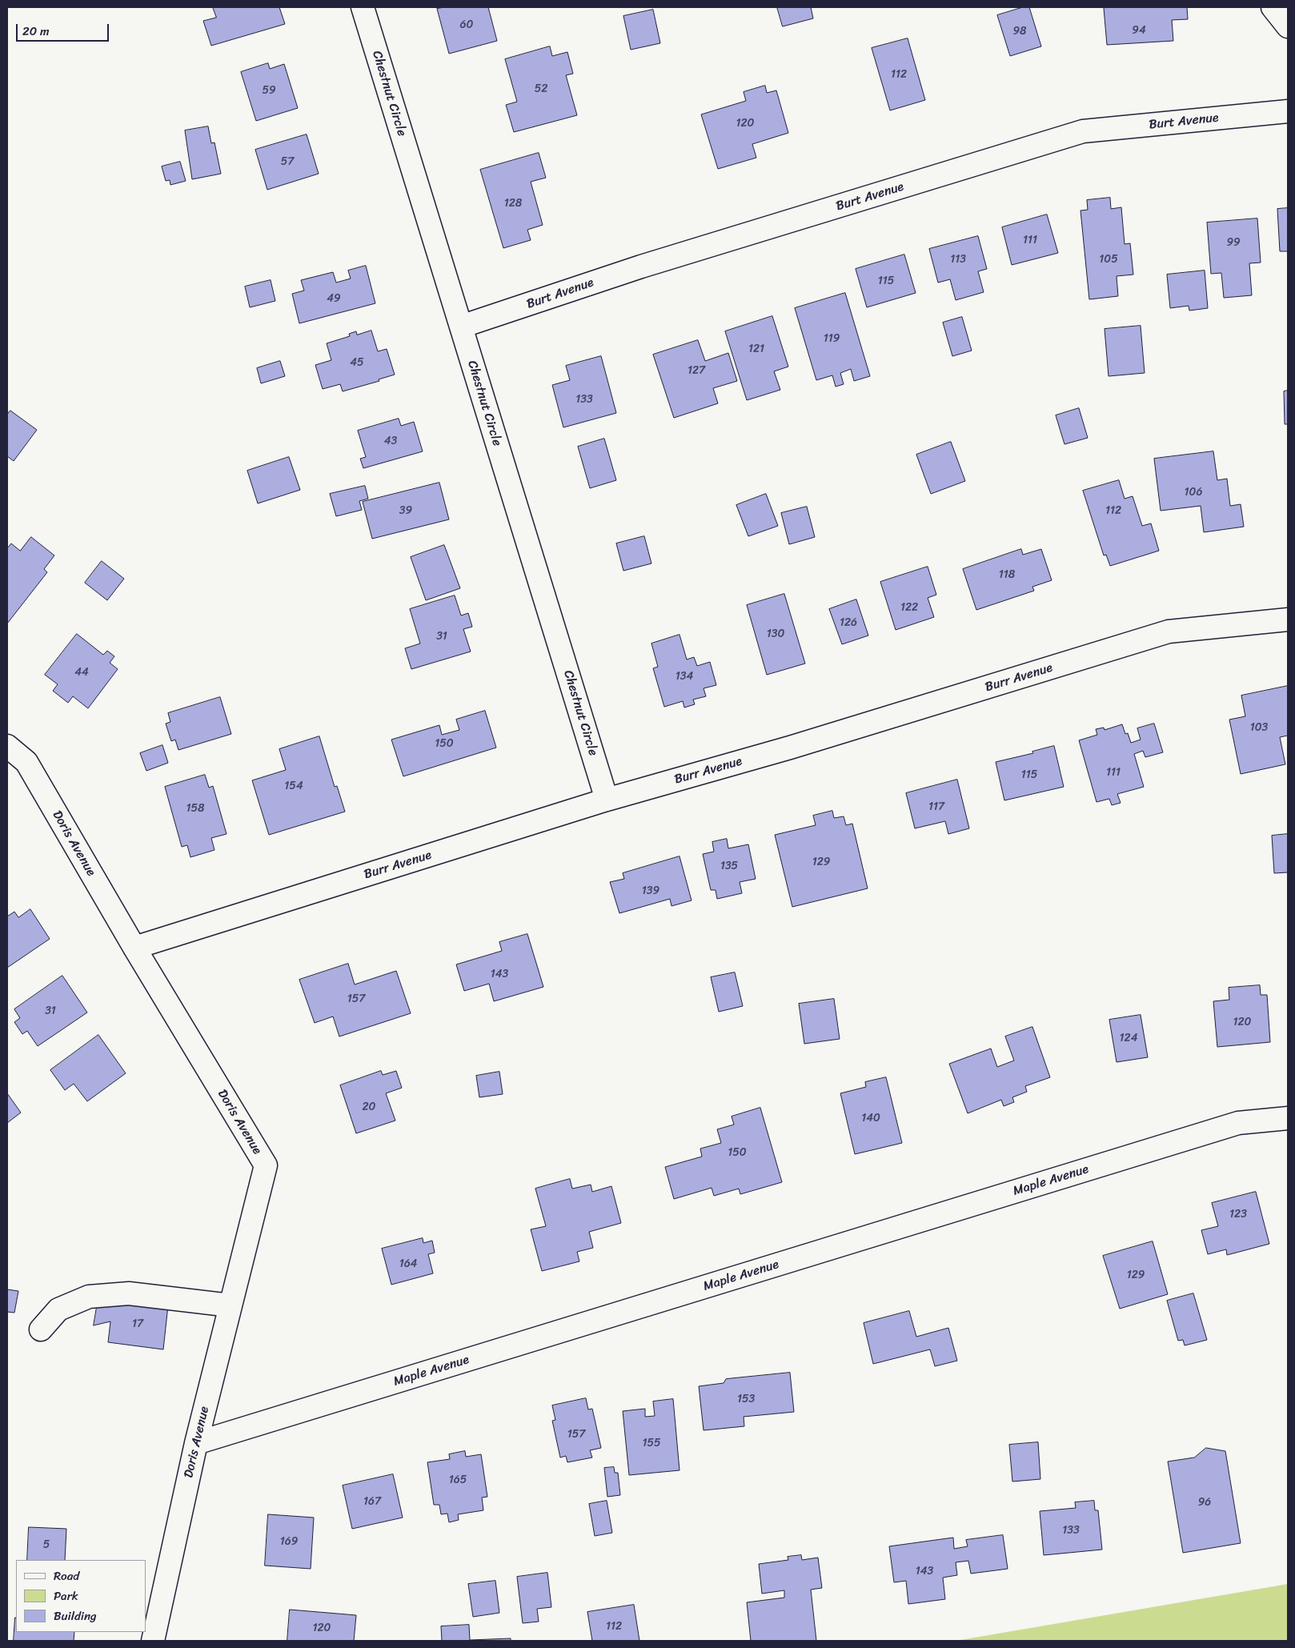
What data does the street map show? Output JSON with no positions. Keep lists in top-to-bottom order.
{
  "streets": {
    "street": [
      "Chestnut Circle",
      "Burt Avenue",
      "Burr Avenue",
      "Doris Avenue",
      "Maple Avenue"
    ]
  },
  "crossings": [
    ["Chestnut Circle", "Burt Avenue"],
    ["Chestnut Circle", "Burr Avenue"],
    ["Burr Avenue", "Doris Avenue"],
    ["Doris Avenue", "Maple Avenue"]
  ],
  "house_numbers": [
    "60",
    "94",
    "98",
    "112",
    "52",
    "59",
    "120",
    "57",
    "128",
    "111",
    "99",
    "113",
    "105",
    "115",
    "49",
    "119",
    "121",
    "45",
    "127",
    "133",
    "43",
    "106",
    "39",
    "112",
    "118",
    "122",
    "126",
    "130",
    "31",
    "44",
    "134",
    "103",
    "150",
    "111",
    "115",
    "154",
    "117",
    "158",
    "129",
    "135",
    "139",
    "143",
    "157",
    "31",
    "120",
    "124",
    "20",
    "140",
    "150",
    "123",
    "164",
    "129",
    "17",
    "153",
    "157",
    "155",
    "165",
    "167",
    "96",
    "133",
    "169",
    "5",
    "143",
    "112",
    "120"
  ],
  "legend": ["Road", "Park", "Building"],
  "scale_bar": "20 m"
}
